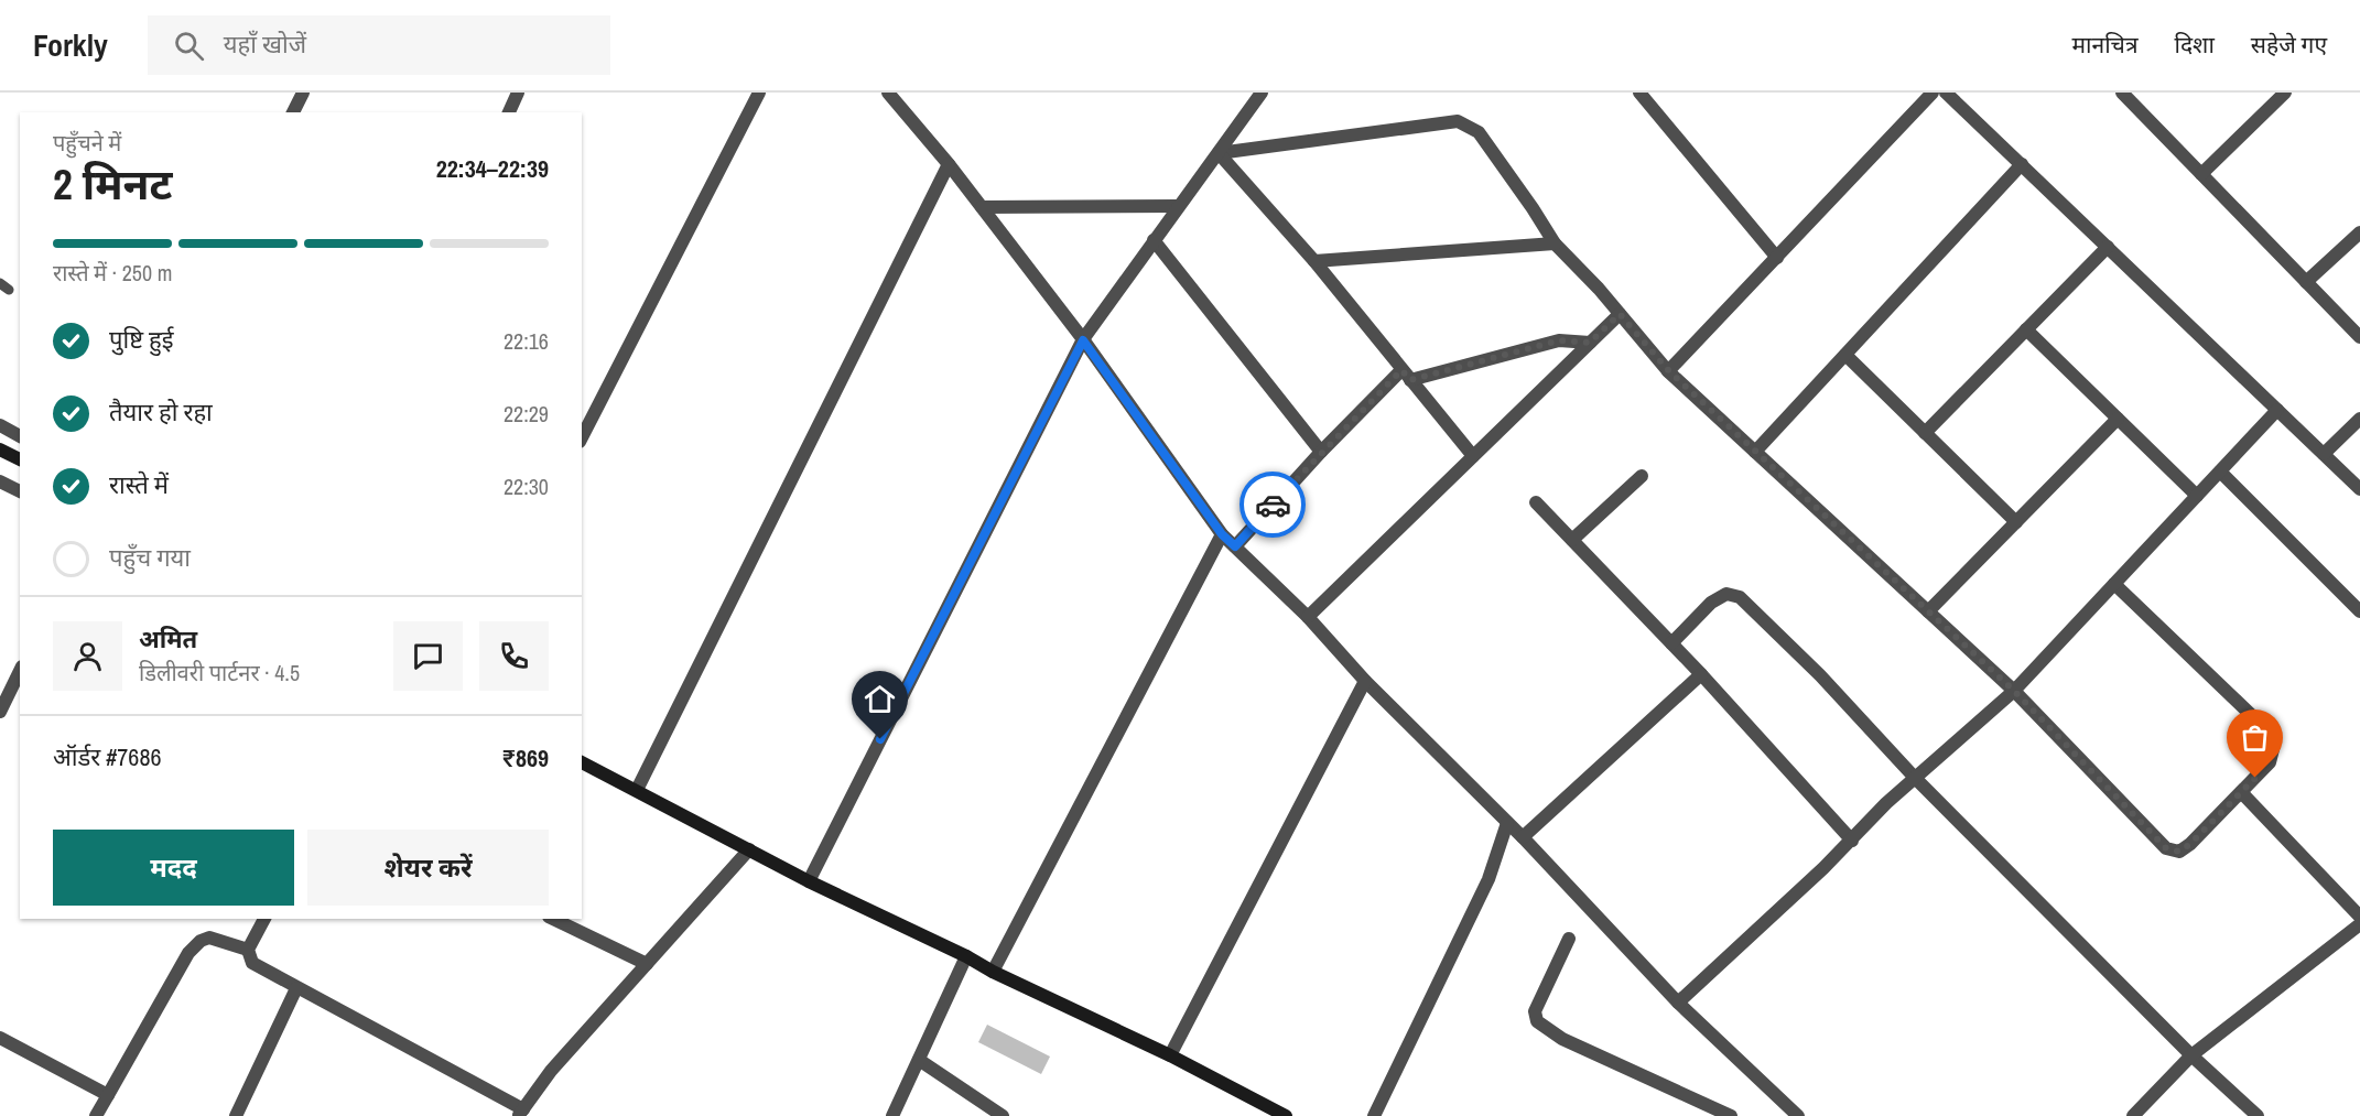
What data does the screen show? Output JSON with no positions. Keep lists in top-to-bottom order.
{
  "page": {
    "header": "Forkly",
    "search": "यहाँ खोजें",
    "nav": ["मानचित्र", "दिशा", "सहेजे गए"],
    "heading": ["2 मिनट", "पहुँचने में", "22:34–22:39"],
    "panel": [
      "अमित",
      "डिलीवरी पार्टनर · 4.5",
      "ऑर्डर #7686",
      "₹869"
    ],
    "bar": "रास्ते में · 250 m",
    "list": [
      ["पुष्टि हुई", "22:16"],
      ["तैयार हो रहा", "22:29"],
      ["रास्ते में", "22:30"],
      "पहुँच गया"
    ],
    "buttons": ["मदद", "शेयर करें"]
  }
}
